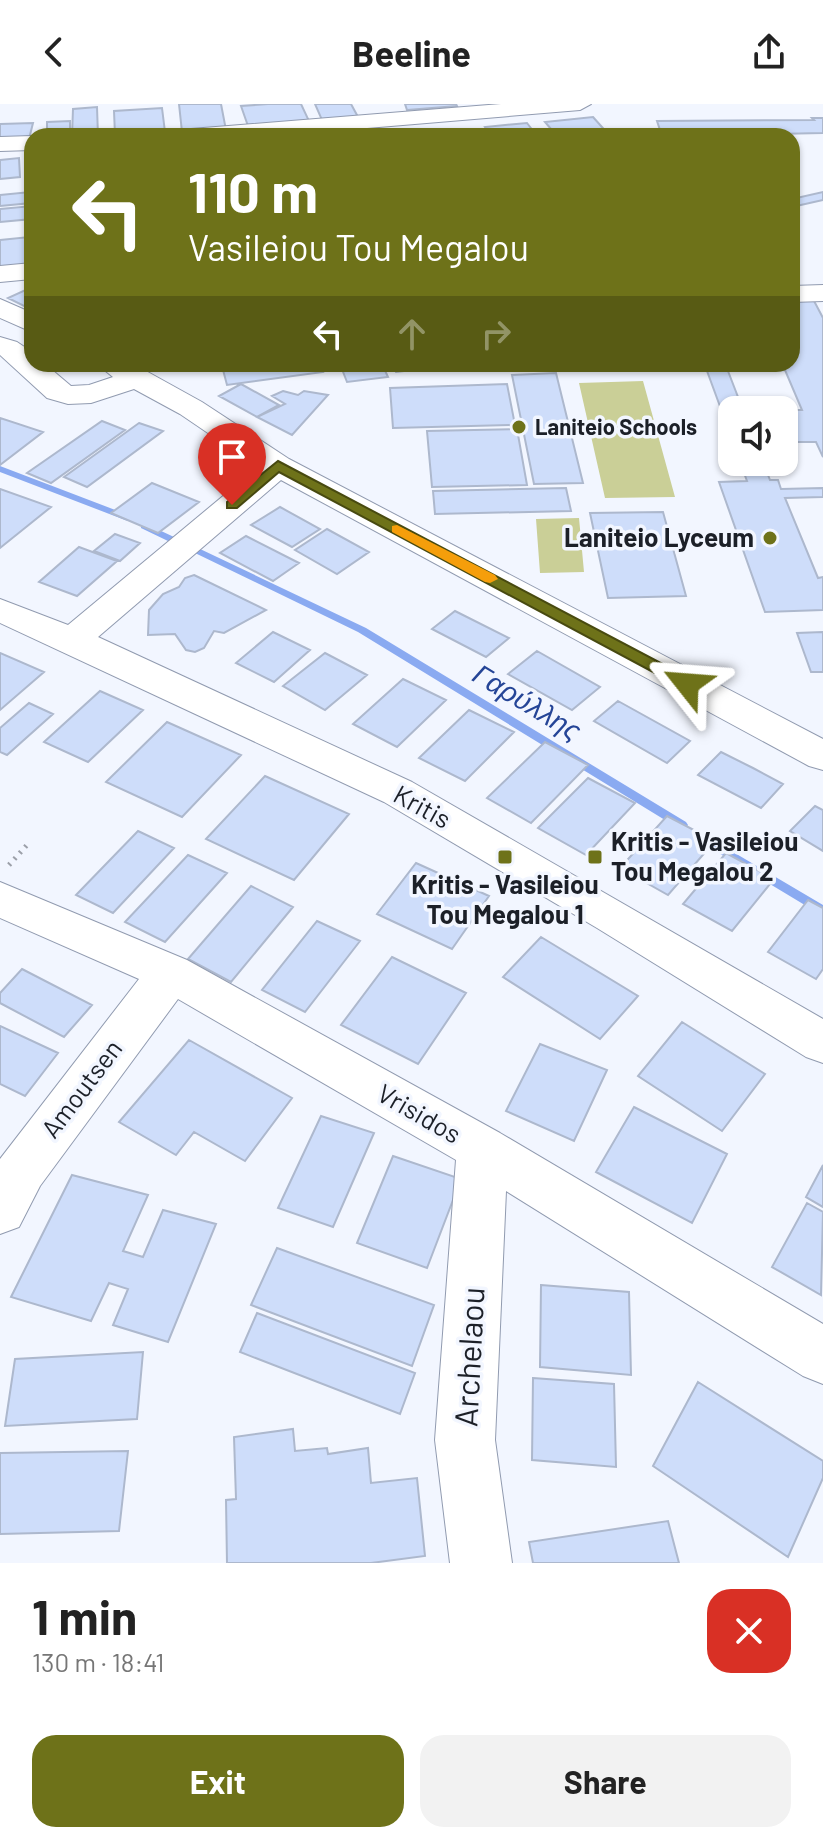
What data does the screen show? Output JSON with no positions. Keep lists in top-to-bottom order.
{
  "streets": {
    "street": [
      "Kritis",
      "Amoutsen",
      "Vrisidos",
      "Archelaou"
    ]
  },
  "crossings": [
    ["Amoutsen", "Vrisidos"],
    ["Vrisidos", "Archelaou"]
  ],
  "water": ["Γαρύλλης"],
  "places": {
    "other": ["Laniteio Schools", "Laniteio Lyceum"],
    "transit": ["Kritis - Vasileiou Tou Megalou 1", "Kritis - Vasileiou Tou Megalou 2"]
  },
  "page": {
    "header": "Beeline",
    "turn": ["110 m", "Vasileiou Tou Megalou"],
    "heading": ["1 min", "130 m · 18:41"],
    "buttons": ["Exit", "Share"]
  }
}
